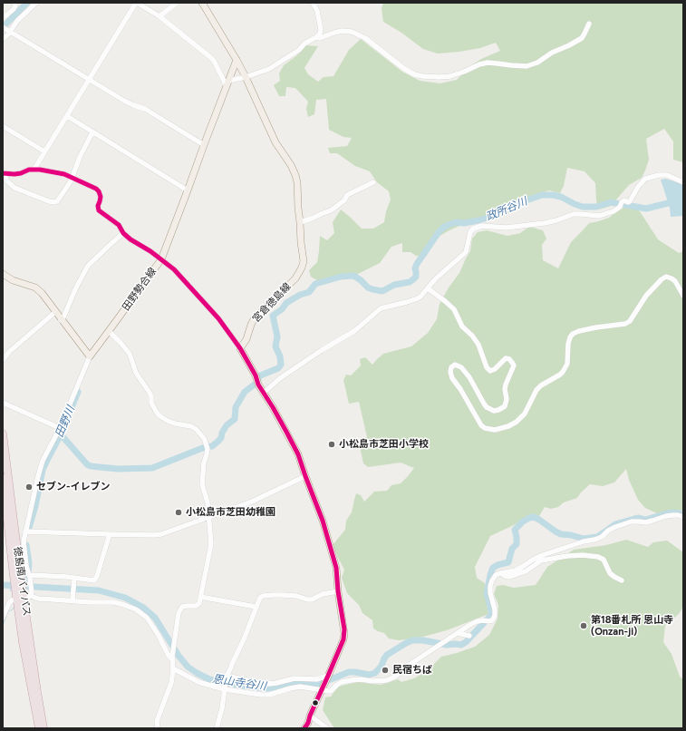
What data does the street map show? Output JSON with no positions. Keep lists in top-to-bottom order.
{
  "streets": {
    "highway": ["徳島南バイパス"],
    "main road": ["田野勢合線", "宮倉徳島線"]
  },
  "crossings": [
    ["田野勢合線", "宮倉徳島線"]
  ],
  "water": ["政所谷川", "田野川", "恩山寺谷川"],
  "places": [
    "小松島市芝田小学校",
    "セブン-イレブン",
    "小松島市芝田幼稚園",
    "第18番札所 恩山寺 (Onzan-ji)",
    "民宿ちば"
  ]
}
